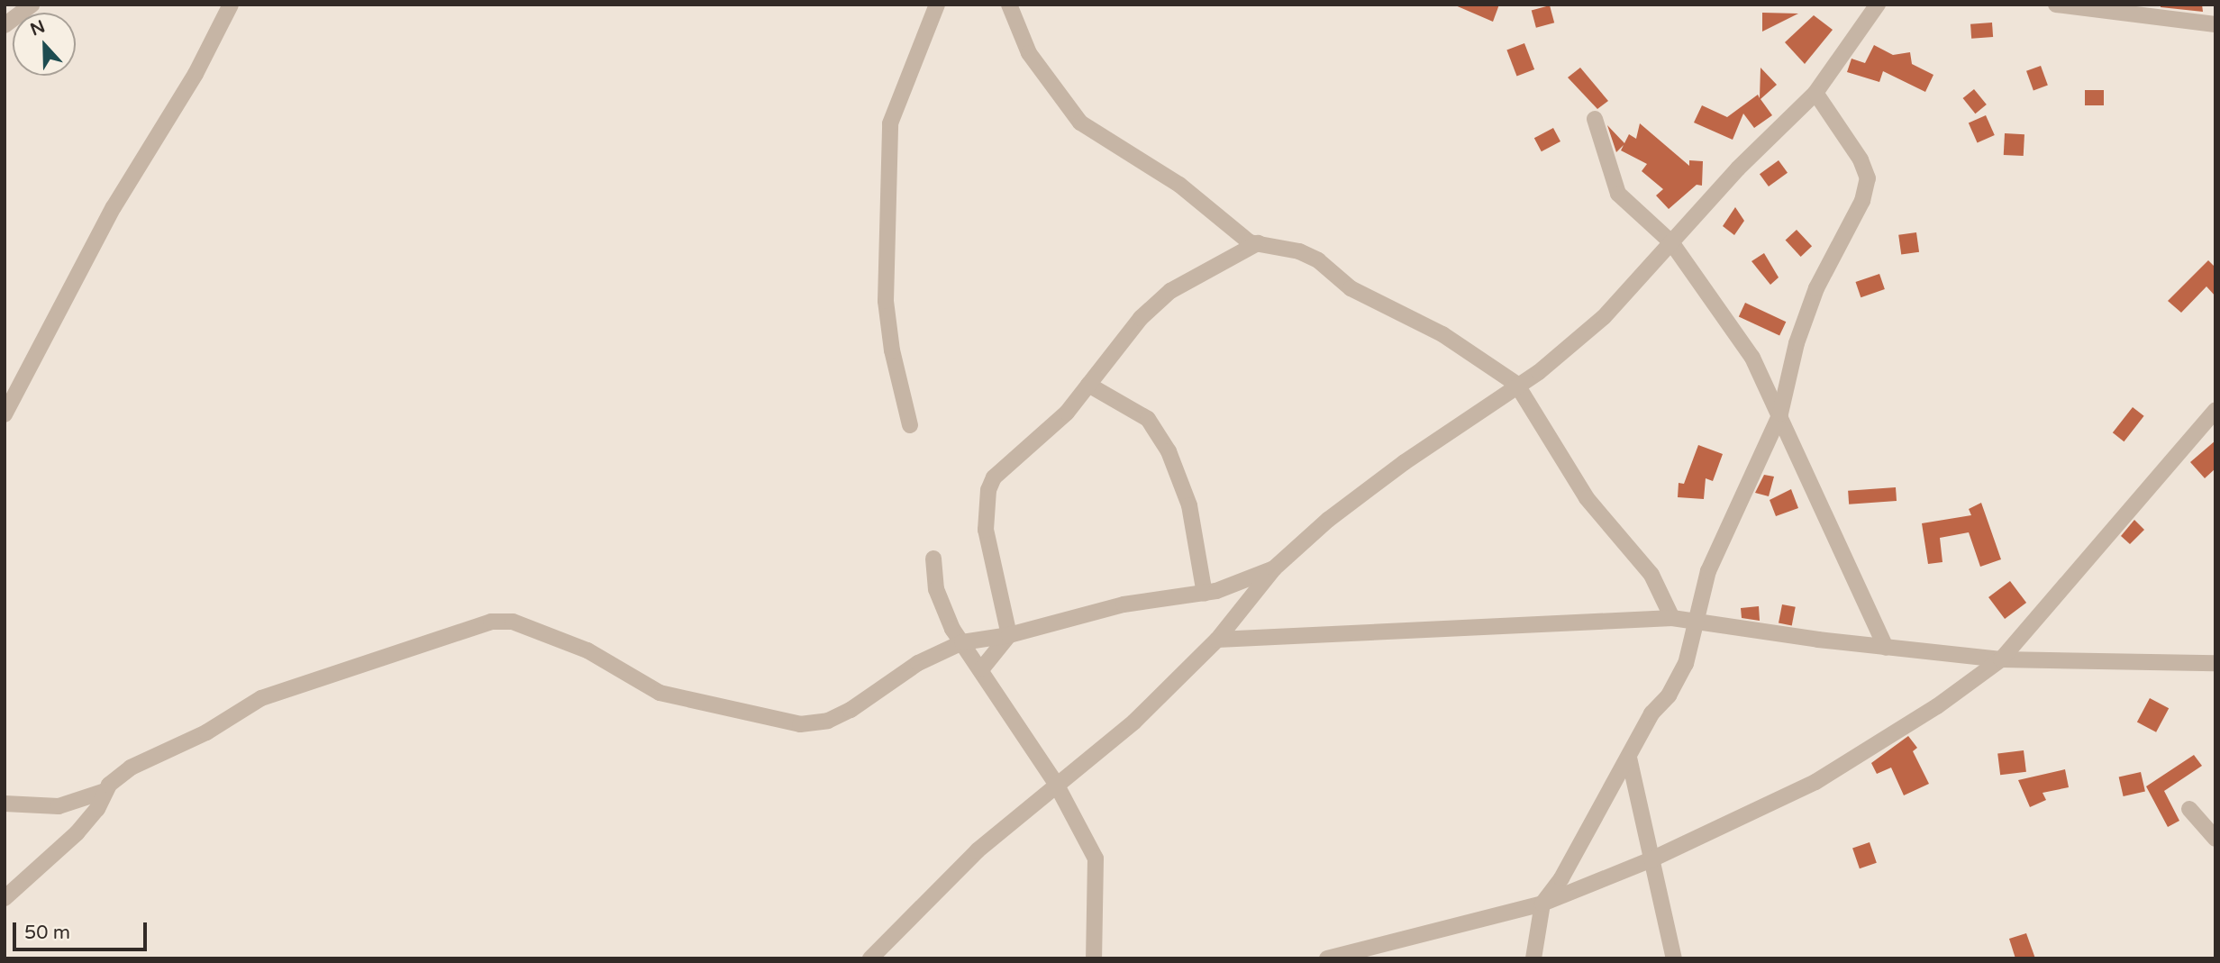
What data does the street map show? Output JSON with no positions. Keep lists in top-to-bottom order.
{
  "scale_bar": "50 m",
  "north": "top"
}
